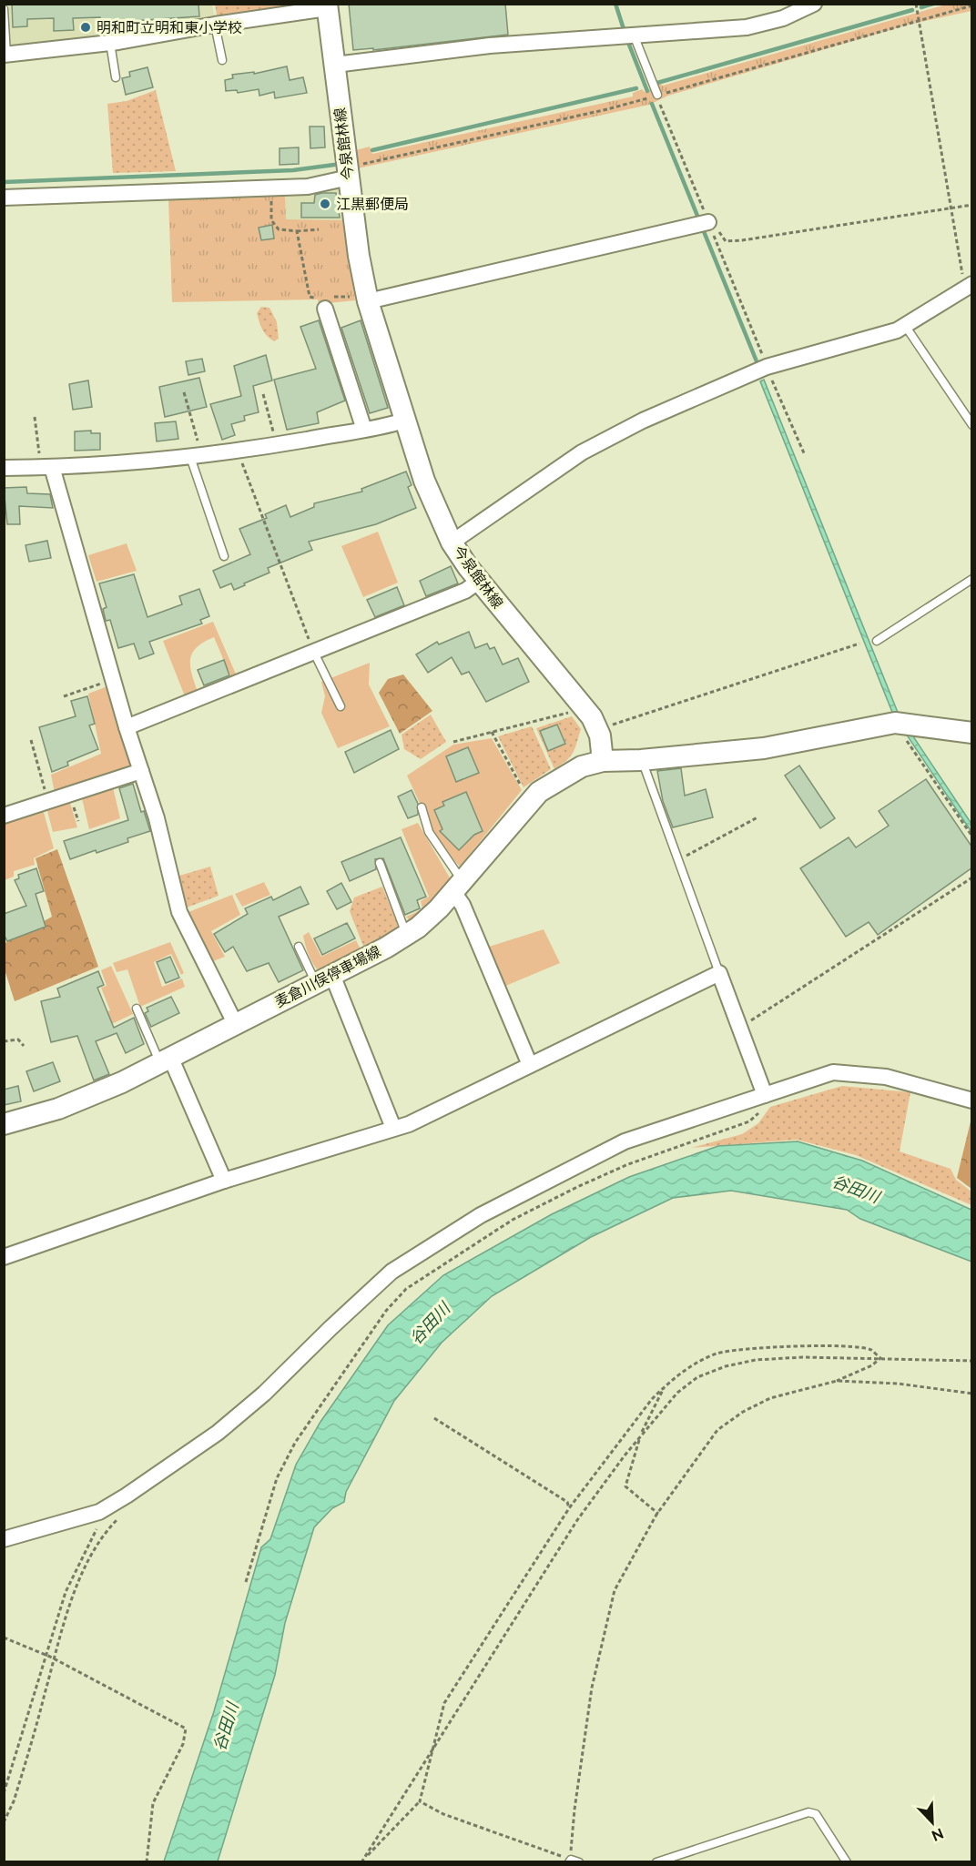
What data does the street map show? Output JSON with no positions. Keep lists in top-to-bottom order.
{
  "streets": {
    "main road": ["今泉館林線", "麦倉川俣停車場線"]
  },
  "crossings": [
    ["今泉館林線", "麦倉川俣停車場線"]
  ],
  "water": ["谷田川"],
  "places": ["明和町立明和東小学校", "江黒郵便局"],
  "north": "bottom right"
}
